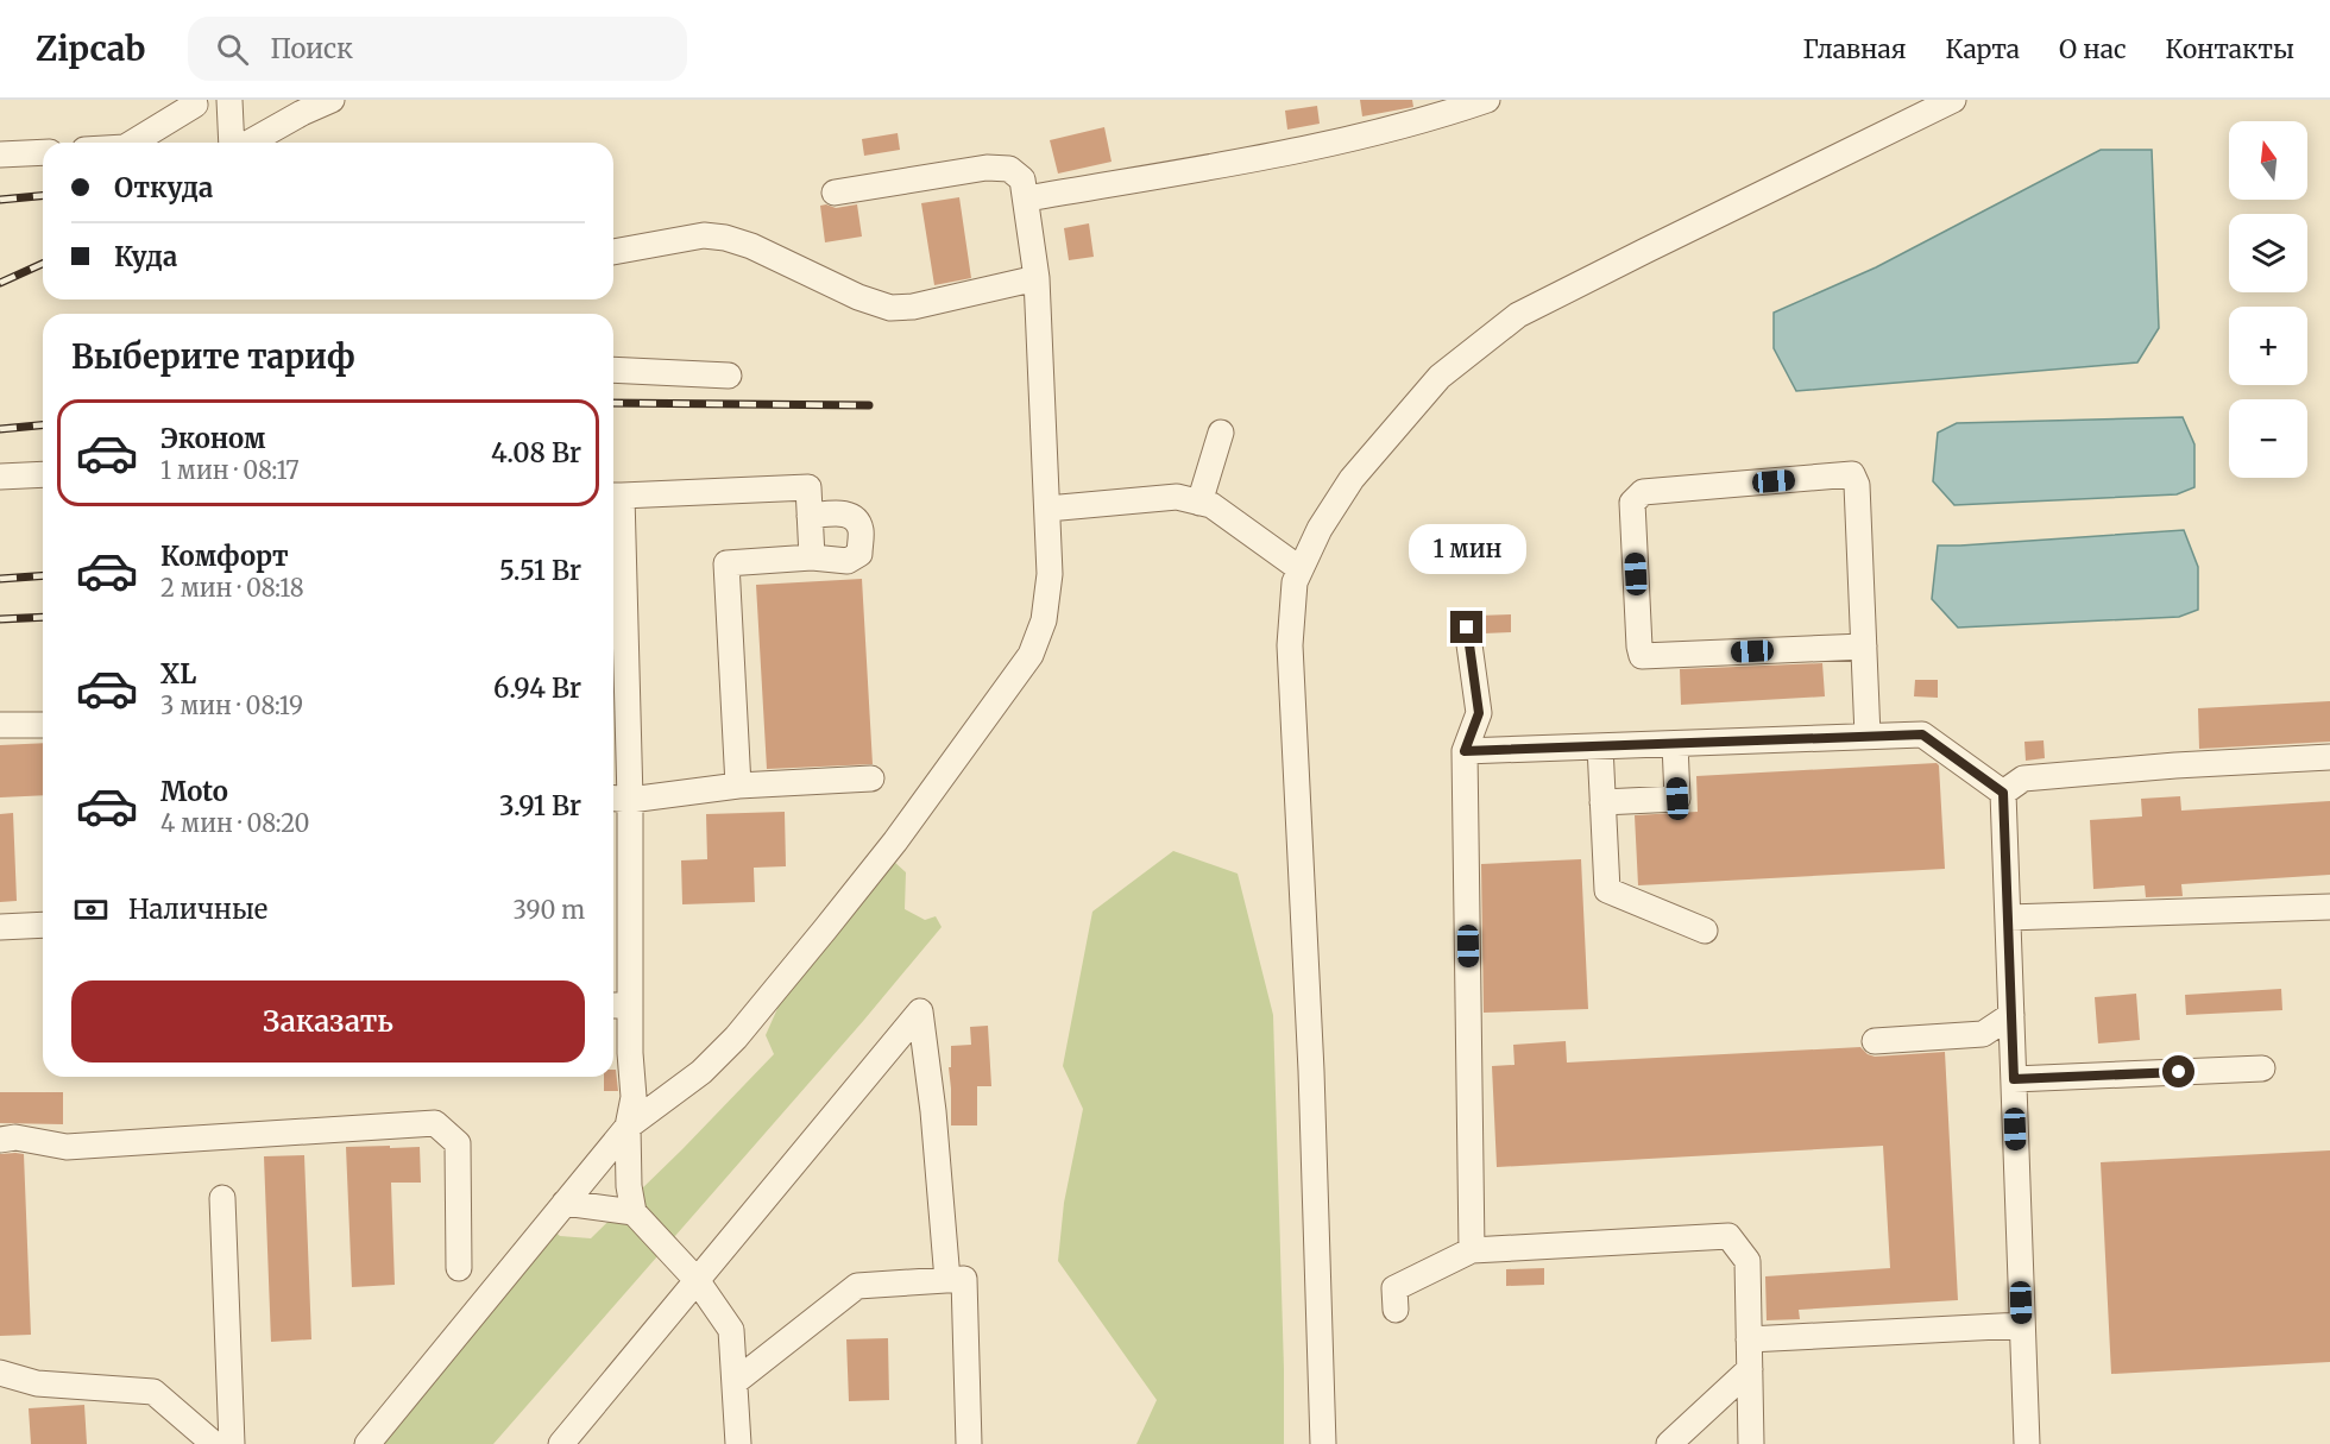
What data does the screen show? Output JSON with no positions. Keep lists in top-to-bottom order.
{
  "north": "top",
  "page": {
    "header": "Zipcab",
    "search": "Поиск",
    "nav": [
      "Главная",
      "Карта",
      "О нас",
      "Контакты"
    ],
    "map_buttons": ["+", "−"],
    "banner": ["Откуда", "Куда"],
    "heading": "Выберите тариф",
    "list": [
      {
        "name": "Эконом",
        "note": "1 мин · 08:17",
        "value": "4.08 Br"
      },
      {
        "name": "Комфорт",
        "note": "2 мин · 08:18",
        "value": "5.51 Br"
      },
      {
        "name": "XL",
        "note": "3 мин · 08:19",
        "value": "6.94 Br"
      },
      {
        "name": "Moto",
        "note": "4 мин · 08:20",
        "value": "3.91 Br"
      }
    ],
    "bubble": "1 мин",
    "pay": ["Наличные", "390 m"],
    "buttons": "Заказать"
  }
}
